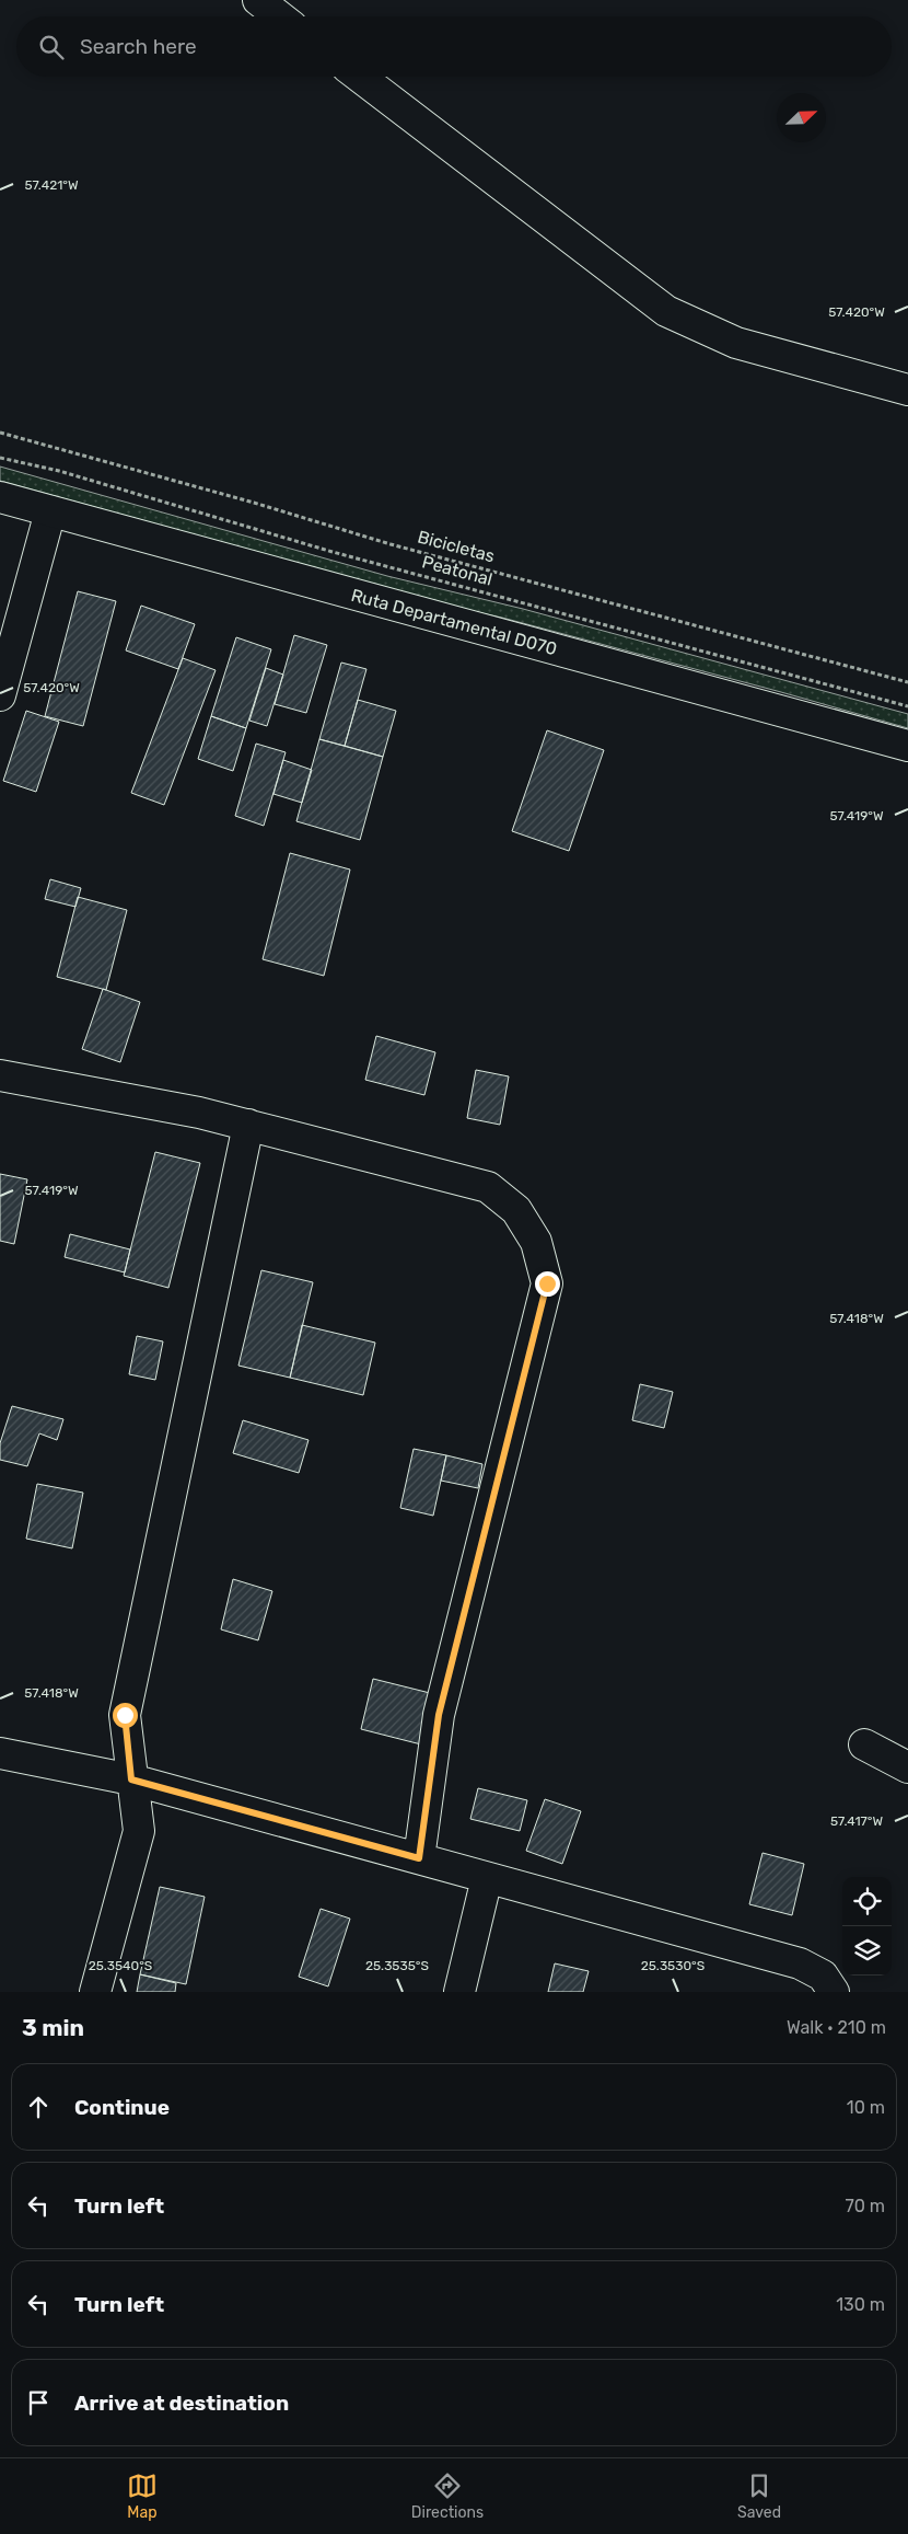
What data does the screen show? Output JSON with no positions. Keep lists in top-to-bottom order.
{
  "streets": {
    "street": ["Ruta Departamental D070"],
    "path": ["Bicicletas", "Peatonal"]
  },
  "north": "top right",
  "page": {
    "search": "Search here",
    "heading": ["3 min", "Walk · 210 m"],
    "list": [
      ["Continue", "10 m"],
      ["Turn left", "70 m"],
      ["Turn left", "130 m"],
      "Arrive at destination"
    ],
    "nav": ["Map", "Directions", "Saved"]
  },
  "coordinates": [
    "57.421°W",
    "57.420°W",
    "57.419°W",
    "57.418°W",
    "57.417°W",
    "25.3540°S",
    "25.3535°S",
    "25.3530°S"
  ]
}
